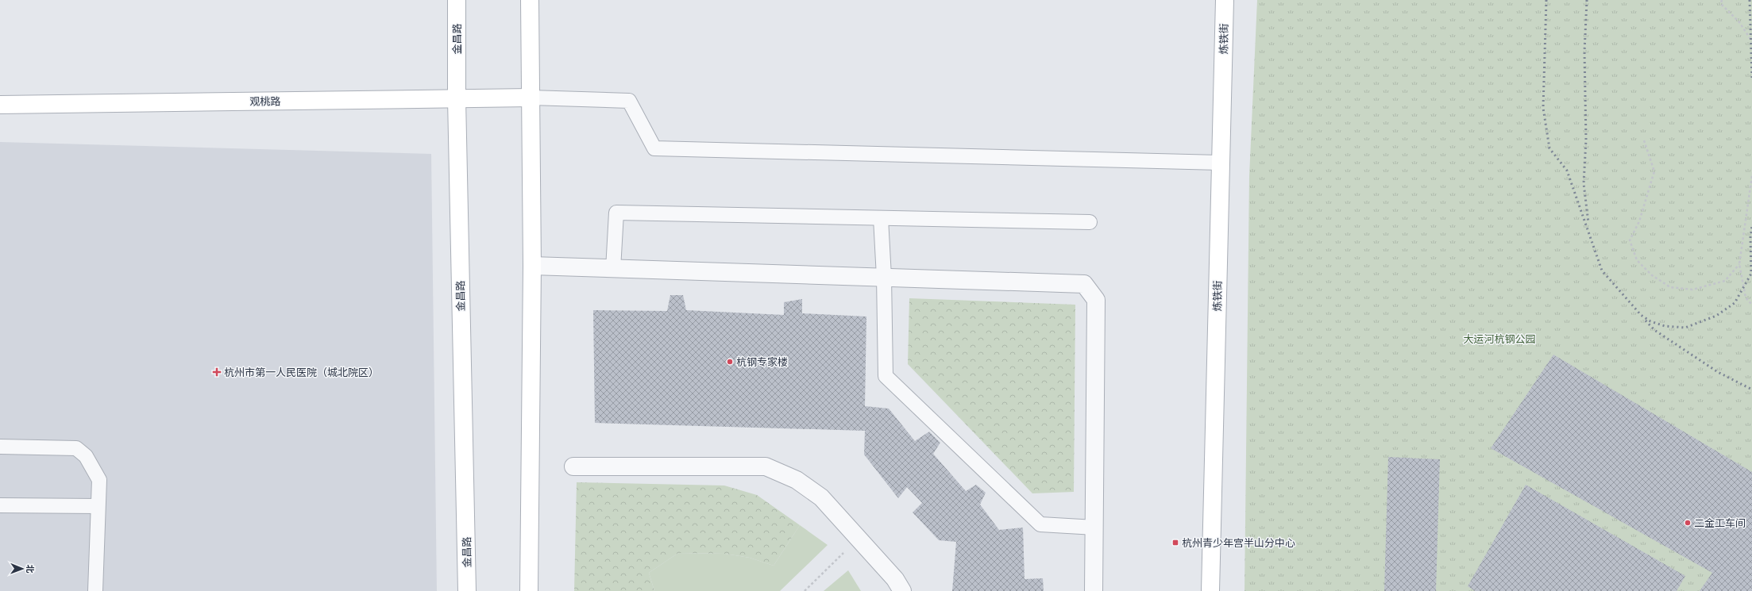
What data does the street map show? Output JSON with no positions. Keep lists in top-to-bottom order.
{
  "streets": {
    "main road": ["金昌路", "炼铁街", "观桃路"]
  },
  "crossings": [
    ["金昌路", "观桃路"]
  ],
  "parks": ["大运河杭钢公园"],
  "places": {
    "other": ["杭钢专家楼", "二金工车间"],
    "health": ["杭州市第一人民医院（城北院区）"],
    "transit": ["杭州青少年宫半山分中心"]
  },
  "north": "right"
}
